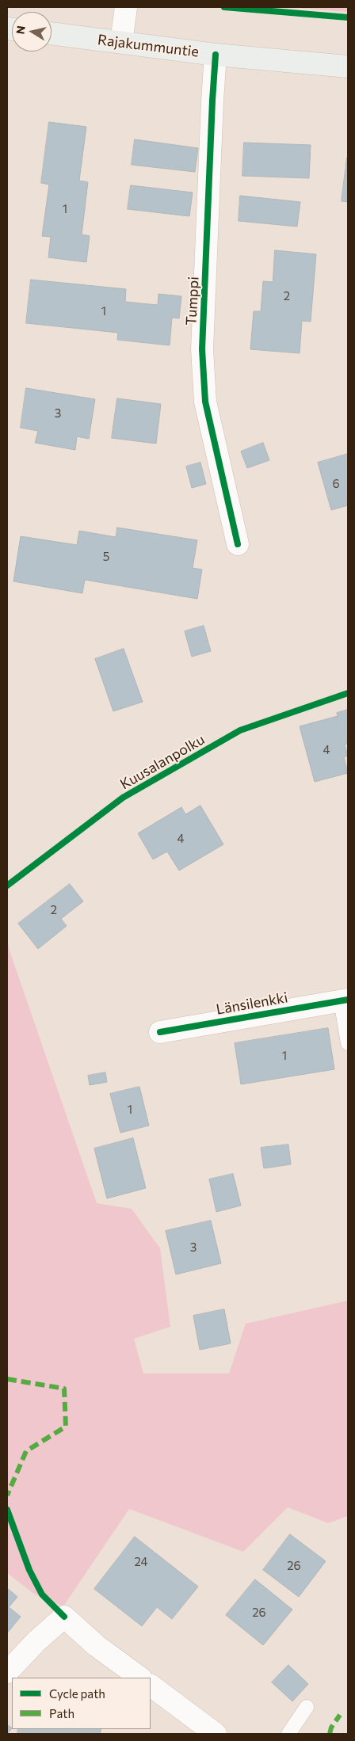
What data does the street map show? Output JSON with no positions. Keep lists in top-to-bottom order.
{
  "streets": {
    "street": ["Rajakummuntie", "Tumppi", "Länsilenkki"],
    "cycle path": ["Kuusalanpolku"]
  },
  "crossings": [
    ["Rajakummuntie", "Tumppi"]
  ],
  "house_numbers": [
    "1",
    "2",
    "1",
    "3",
    "6",
    "5",
    "4",
    "4",
    "2",
    "1",
    "1",
    "3",
    "24",
    "26",
    "26"
  ],
  "legend": ["Cycle path", "Path"],
  "north": "left"
}
